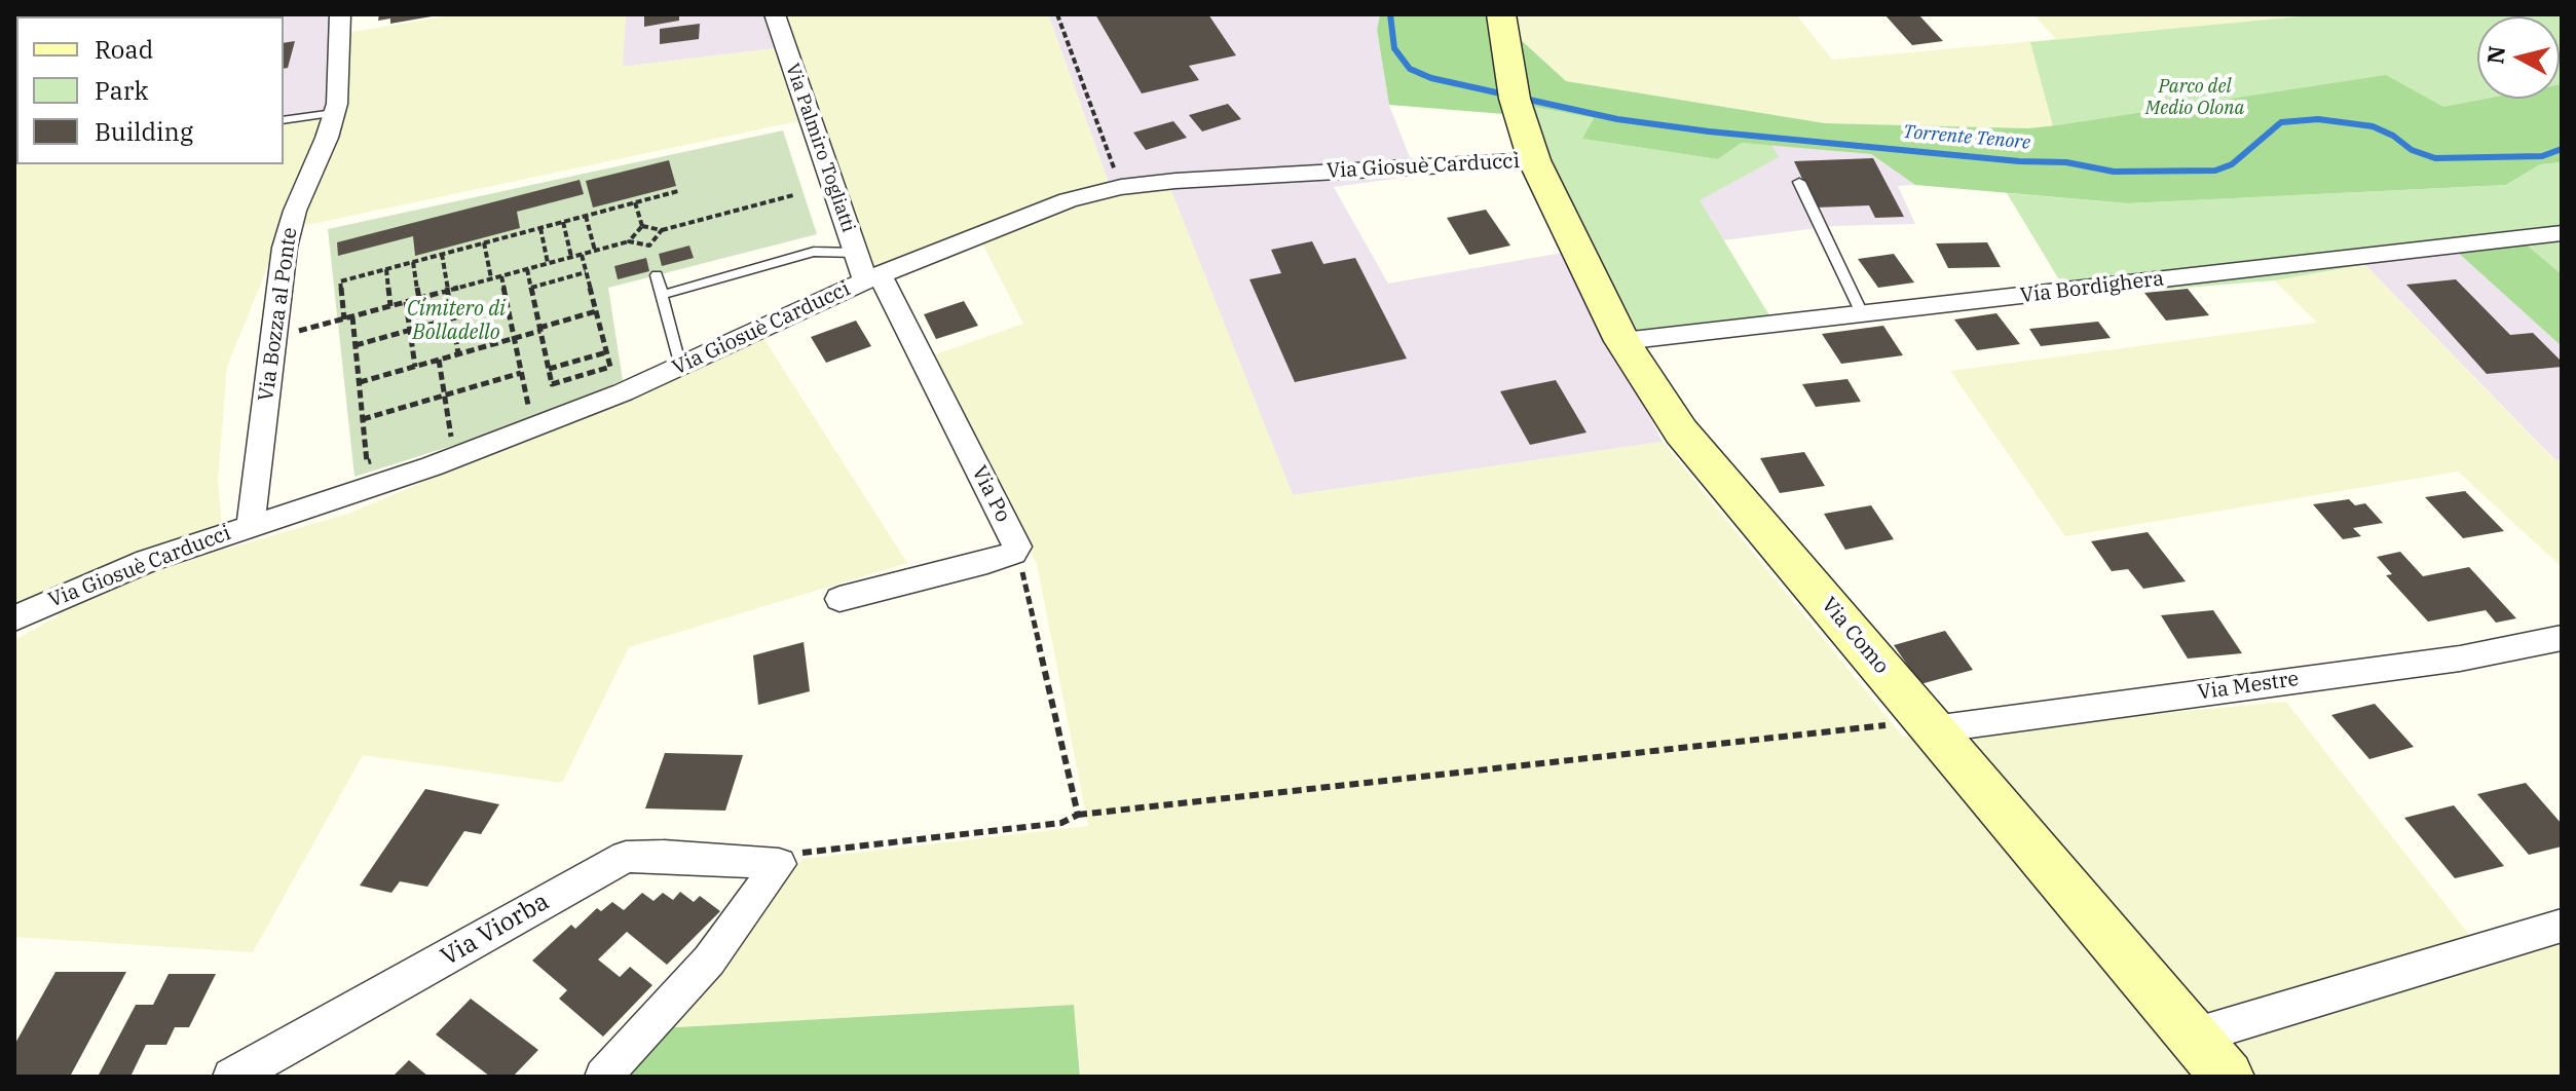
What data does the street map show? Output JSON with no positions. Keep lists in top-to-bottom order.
{
  "streets": {
    "main road": ["Via Como"],
    "street": [
      "Via Palmiro Togliatti",
      "Via Giosuè Carducci",
      "Via Bordighera",
      "Via Bozza al Ponte",
      "Via Po",
      "Via Mestre",
      "Via Viorba"
    ]
  },
  "crossings": [
    ["Via Palmiro Togliatti", "Via Giosuè Carducci"],
    ["Via Palmiro Togliatti", "Via Po"],
    ["Via Giosuè Carducci", "Via Bozza al Ponte"],
    ["Via Giosuè Carducci", "Via Po"],
    ["Via Giosuè Carducci", "Via Como"],
    ["Via Bordighera", "Via Como"],
    ["Via Como", "Via Mestre"]
  ],
  "water": ["Torrente Tenore"],
  "parks": ["Parco del Medio Olona", "Cimitero di Bolladello"],
  "legend": ["Road", "Park", "Building"],
  "north": "left"
}
